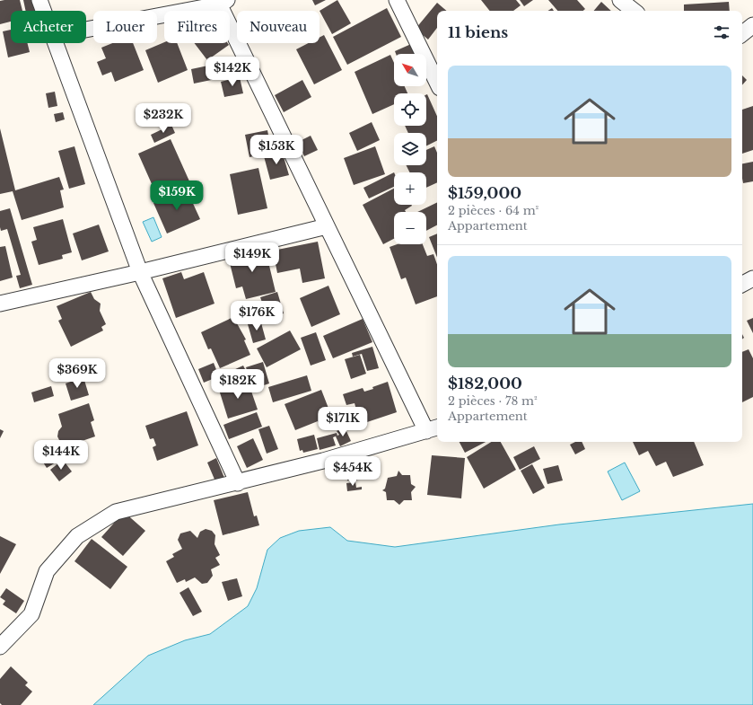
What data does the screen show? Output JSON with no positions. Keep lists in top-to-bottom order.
{
  "north": "top left",
  "page": {
    "chip": [
      "Acheter",
      "Louer",
      "Filtres",
      "Nouveau"
    ],
    "heading": "11 biens",
    "map_buttons": ["+", "−"],
    "list": [
      {
        "name": "$159,000",
        "note": "2 pièces · 64 m² · Appartement"
      },
      {
        "name": "$182,000",
        "note": "2 pièces · 78 m² · Appartement"
      }
    ],
    "price": [
      "$142K",
      "$232K",
      "$153K",
      "$159K",
      "$149K",
      "$176K",
      "$369K",
      "$182K",
      "$171K",
      "$144K",
      "$454K"
    ]
  }
}
